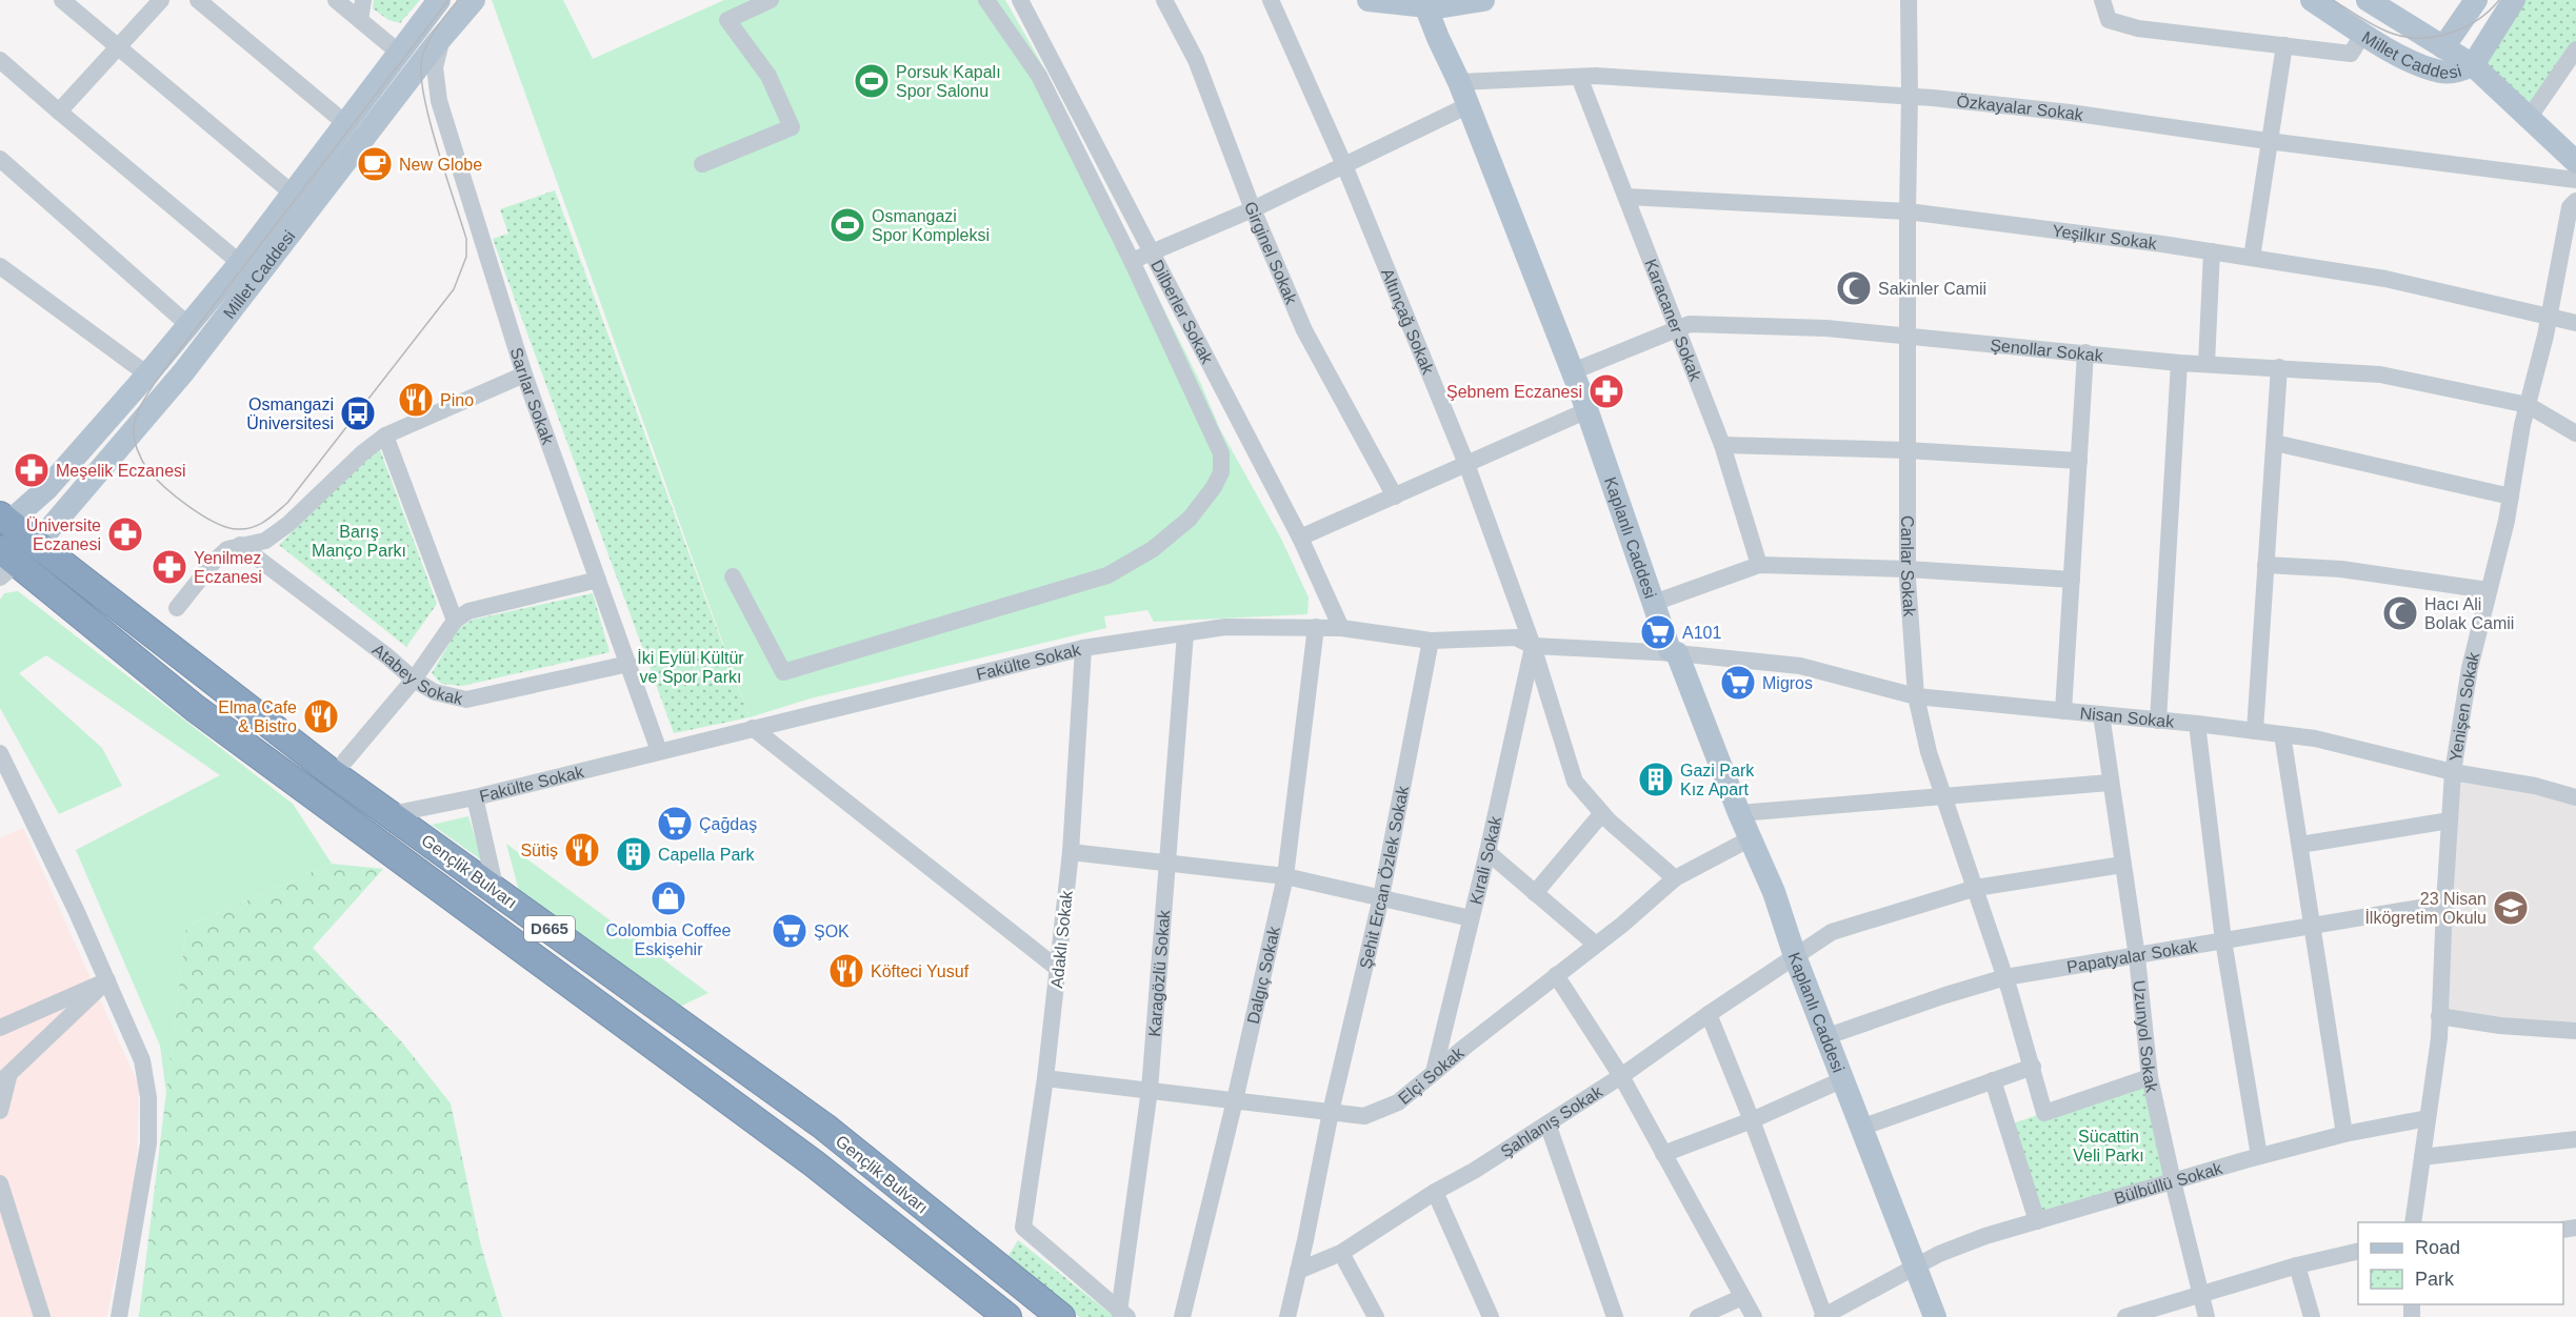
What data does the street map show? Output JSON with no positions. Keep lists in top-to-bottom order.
{
  "streets": {
    "highway": ["Gençlik Bulvarı", "D665"],
    "main road": ["Millet Caddesi", "Kaplanlı Caddesi"],
    "street": [
      "Özkayalar Sokak",
      "Yeşilkır Sokak",
      "Girginel Sokak",
      "Dilberler Sokak",
      "Karacaner Sokak",
      "Altınçağ Sokak",
      "Şenollar Sokak",
      "Sarılar Sokak",
      "Canlar Sokak",
      "Fakülte Sokak",
      "Atabey Sokak",
      "Yenişen Sokak",
      "Nisan Sokak",
      "Kırali Sokak",
      "Şehit Ercan Özlek Sokak",
      "Adaklı Sokak",
      "Papatyalar Sokak",
      "Karagözlü Sokak",
      "Dalgıç Sokak",
      "Uzunyol Sokak",
      "Elçi Sokak",
      "Şahlanış Sokak",
      "Bülbüllü Sokak"
    ]
  },
  "crossings": [
    ["Millet Caddesi", "Sarılar Sokak"],
    ["Millet Caddesi", "Gençlik Bulvarı"],
    ["Özkayalar Sokak", "Karacaner Sokak"],
    ["Özkayalar Sokak", "Kaplanlı Caddesi"],
    ["Özkayalar Sokak", "Canlar Sokak"],
    ["Yeşilkır Sokak", "Karacaner Sokak"],
    ["Yeşilkır Sokak", "Canlar Sokak"],
    ["Yeşilkır Sokak", "Yenişen Sokak"],
    ["Dilberler Sokak", "Fakülte Sokak"],
    ["Karacaner Sokak", "Şenollar Sokak"],
    ["Altınçağ Sokak", "Fakülte Sokak"],
    ["Altınçağ Sokak", "Kırali Sokak"],
    ["Altınçağ Sokak", "Elçi Sokak"],
    ["Şenollar Sokak", "Kaplanlı Caddesi"],
    ["Şenollar Sokak", "Canlar Sokak"],
    ["Şenollar Sokak", "Yenişen Sokak"],
    ["Sarılar Sokak", "Fakülte Sokak"],
    ["Sarılar Sokak", "Atabey Sokak"],
    ["Kaplanlı Caddesi", "Fakülte Sokak"],
    ["Kaplanlı Caddesi", "Nisan Sokak"],
    ["Kaplanlı Caddesi", "Papatyalar Sokak"],
    ["Kaplanlı Caddesi", "Elçi Sokak"],
    ["Kaplanlı Caddesi", "Şahlanış Sokak"],
    ["Kaplanlı Caddesi", "Bülbüllü Sokak"],
    ["Canlar Sokak", "Nisan Sokak"],
    ["Canlar Sokak", "Papatyalar Sokak"],
    ["Canlar Sokak", "Uzunyol Sokak"],
    ["Canlar Sokak", "Şahlanış Sokak"],
    ["Fakülte Sokak", "Nisan Sokak"],
    ["Fakülte Sokak", "Kırali Sokak"],
    ["Fakülte Sokak", "Gençlik Bulvarı"],
    ["Fakülte Sokak", "Şehit Ercan Özlek Sokak"],
    ["Fakülte Sokak", "Adaklı Sokak"],
    ["Fakülte Sokak", "Karagözlü Sokak"],
    ["Fakülte Sokak", "Dalgıç Sokak"],
    ["Yenişen Sokak", "Nisan Sokak"],
    ["Yenişen Sokak", "Papatyalar Sokak"],
    ["Yenişen Sokak", "Bülbüllü Sokak"],
    ["Nisan Sokak", "Uzunyol Sokak"],
    ["Kırali Sokak", "Elçi Sokak"],
    ["Şehit Ercan Özlek Sokak", "Elçi Sokak"],
    ["Şehit Ercan Özlek Sokak", "Şahlanış Sokak"],
    ["Adaklı Sokak", "Karagözlü Sokak"],
    ["Adaklı Sokak", "Elçi Sokak"],
    ["Papatyalar Sokak", "Uzunyol Sokak"],
    ["Karagözlü Sokak", "Elçi Sokak"],
    ["Dalgıç Sokak", "Elçi Sokak"],
    ["Uzunyol Sokak", "Şahlanış Sokak"],
    ["Uzunyol Sokak", "Bülbüllü Sokak"]
  ],
  "parks": ["Barış Manço Parkı", "İki Eylül Kültür ve Spor Parkı", "Sücattin Veli Parkı"],
  "places": {
    "sports": ["Porsuk Kapalı Spor Salonu", "Osmangazi Spor Kompleksi"],
    "cafe": ["New Globe"],
    "mosque": ["Sakinler Camii", "Hacı Ali Bolak Camii"],
    "pharmacy": [
      "Şebnem Eczanesi",
      "Meşelik Eczanesi",
      "Üniversite Eczanesi",
      "Yenilmez Eczanesi"
    ],
    "restaurant": [
      "Pino",
      "Elma Cafe & Bistro",
      "Sütiş",
      "Köfteci Yusuf"
    ],
    "bus stop": ["Osmangazi Üniversitesi"],
    "supermarket": [
      "A101",
      "Migros",
      "Çağdaş",
      "ŞOK"
    ],
    "building": ["Gazi Park Kız Apart", "Capella Park"],
    "shop": ["Colombia Coffee Eskişehir"],
    "school or university": ["23 Nisan İlkögretim Okulu"]
  },
  "legend": ["Road", "Park"]
}
